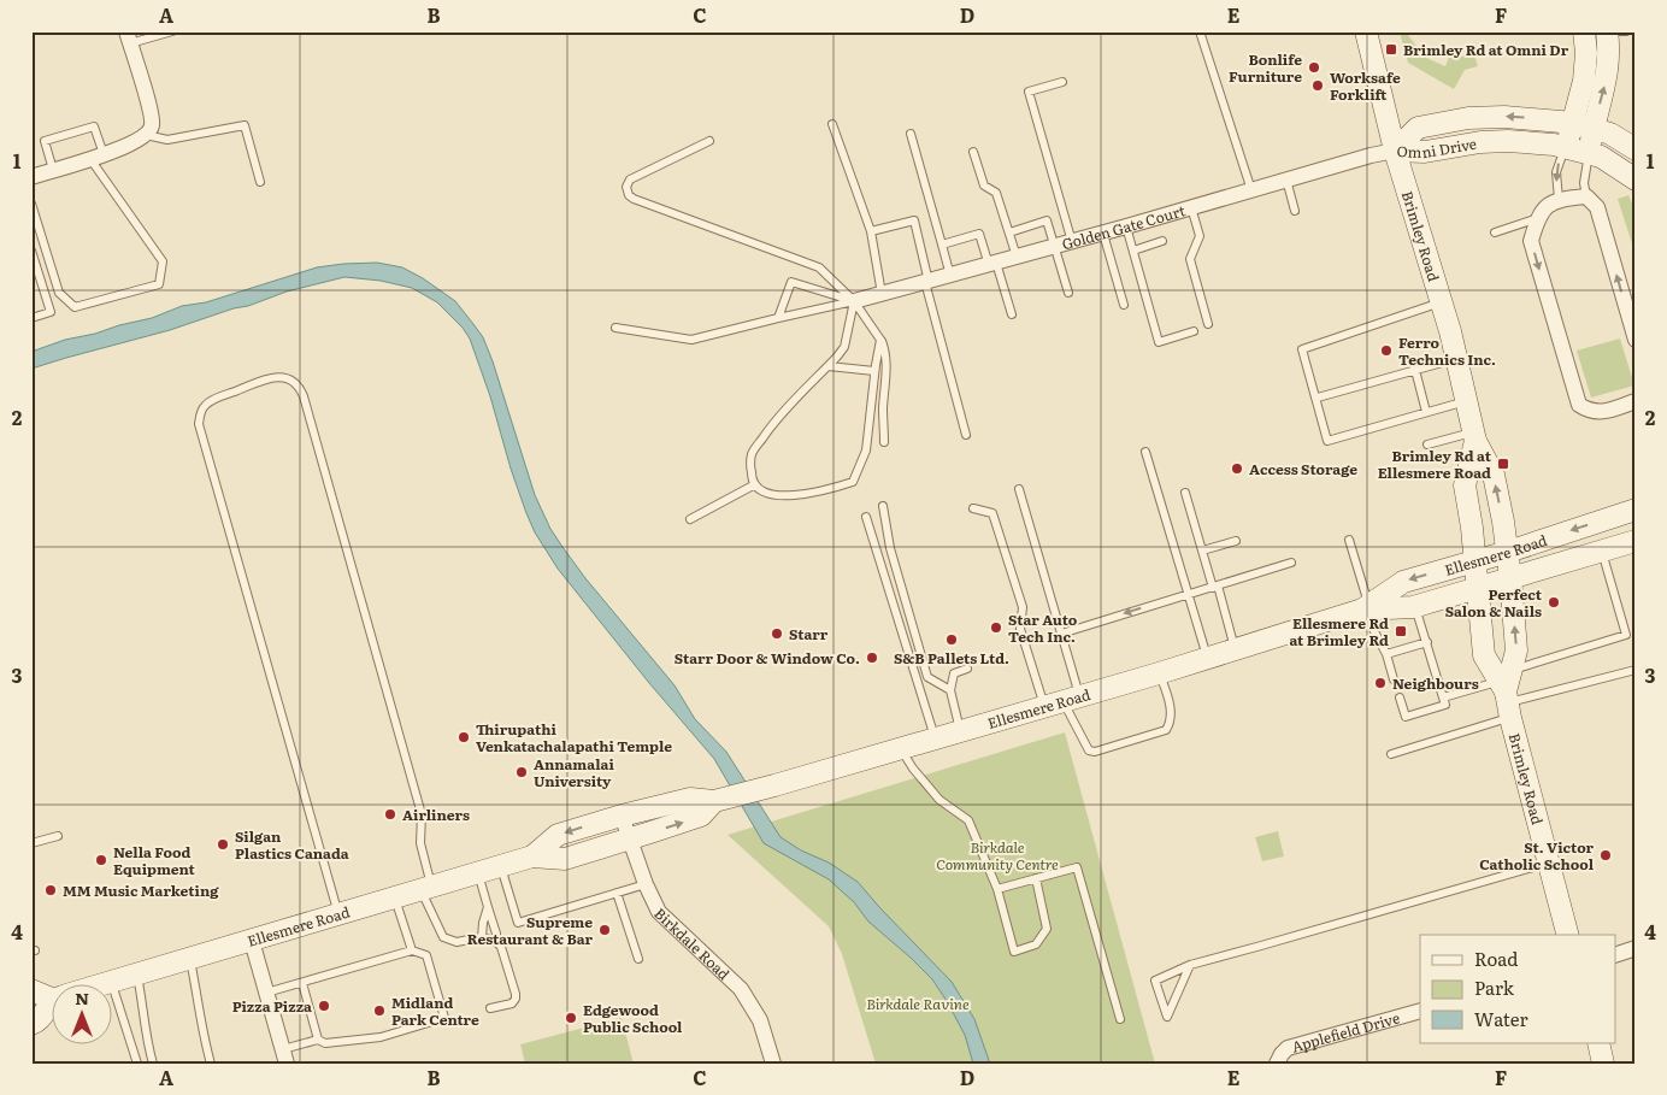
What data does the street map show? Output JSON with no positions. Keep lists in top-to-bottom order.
{
  "streets": {
    "main road": ["Omni Drive", "Brimley Road", "Ellesmere Road"],
    "street": ["Golden Gate Court", "Birkdale Road", "Applefield Drive"]
  },
  "crossings": [
    ["Omni Drive", "Golden Gate Court"],
    ["Omni Drive", "Brimley Road"],
    ["Golden Gate Court", "Brimley Road"],
    ["Brimley Road", "Ellesmere Road"],
    ["Ellesmere Road", "Birkdale Road"]
  ],
  "parks": ["Birkdale Community Centre", "Birkdale Ravine"],
  "places": {
    "transit": ["Brimley Rd at Omni Dr", "Brimley Rd at Ellesmere Road", "Ellesmere Rd at Brimley Rd"],
    "other": [
      "Bonlife Furniture",
      "Worksafe Forklift",
      "Ferro Technics Inc.",
      "Access Storage",
      "Perfect Salon & Nails",
      "Star Auto Tech Inc.",
      "Starr",
      "S&B Pallets Ltd.",
      "Starr Door & Window Co.",
      "Neighbours",
      "Thirupathi Venkatachalapathi Temple",
      "Annamalai University",
      "Airliners",
      "Silgan Plastics Canada",
      "St. Victor Catholic School",
      "Nella Food Equipment",
      "MM Music Marketing",
      "Supreme Restaurant & Bar",
      "Pizza Pizza",
      "Midland Park Centre",
      "Edgewood Public School"
    ]
  },
  "legend": ["Road", "Park", "Water"],
  "north": "top",
  "grid": {
    "columns": [
      "A",
      "B",
      "C",
      "D",
      "E",
      "F"
    ],
    "rows": [
      "1",
      "2",
      "3",
      "4"
    ]
  }
}
